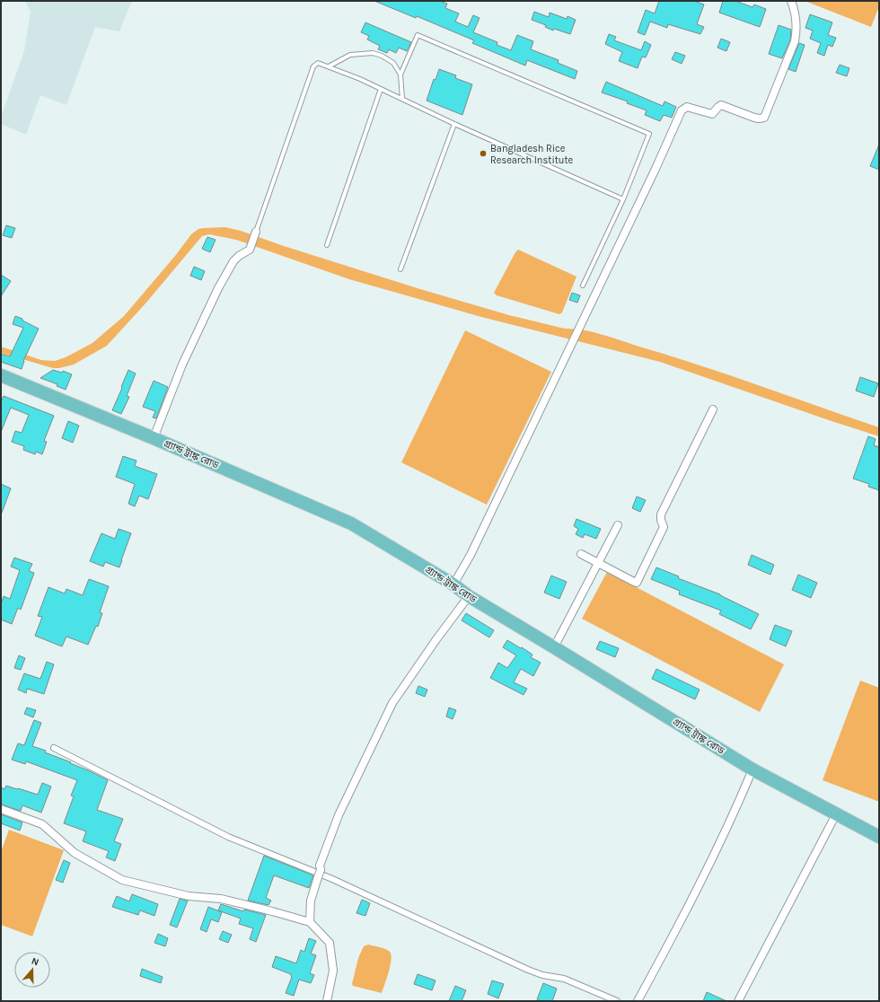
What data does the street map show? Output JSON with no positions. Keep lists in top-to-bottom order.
{
  "streets": {
    "highway": ["গ্র্যান্ড ট্রাঙ্ক রোড"]
  },
  "places": ["Bangladesh Rice Research Institute"],
  "north": "top"
}
